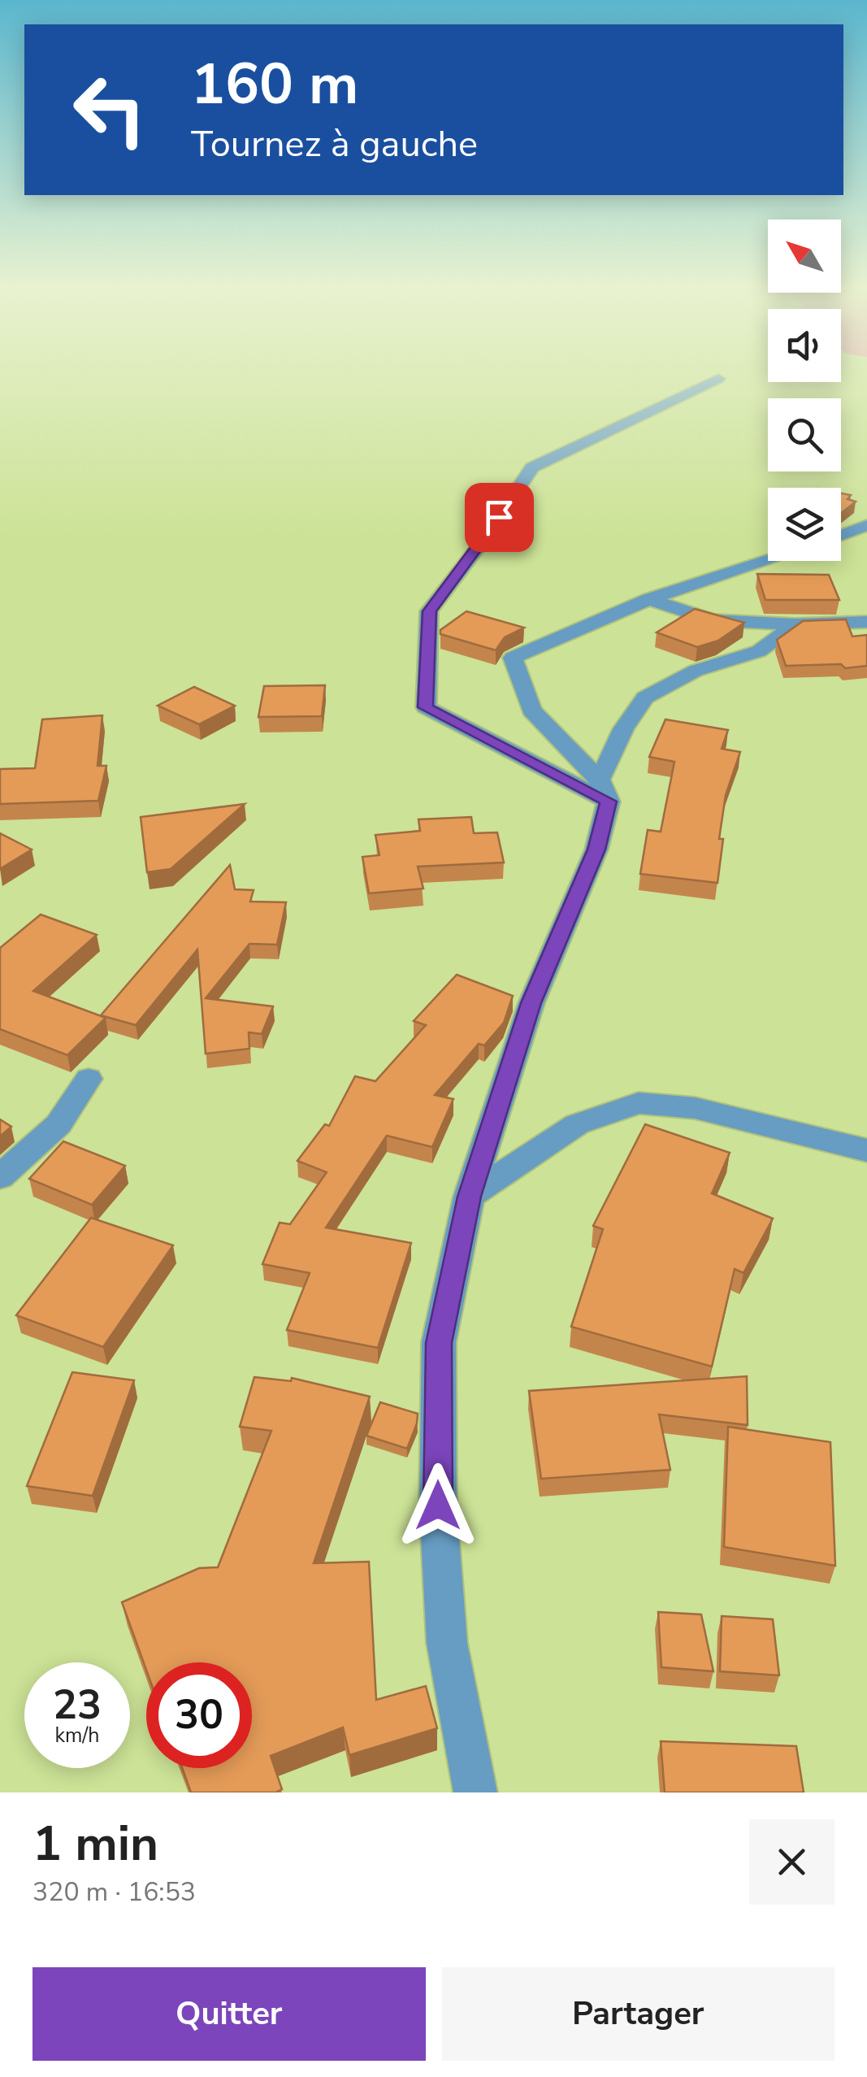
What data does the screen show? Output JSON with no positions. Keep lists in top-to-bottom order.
{
  "north": "top left",
  "page": {
    "turn": ["160 m", "Tournez à gauche"],
    "speed": "23 km/h",
    "limit": "30",
    "heading": ["1 min", "320 m · 16:53"],
    "buttons": ["Quitter", "Partager"]
  }
}
